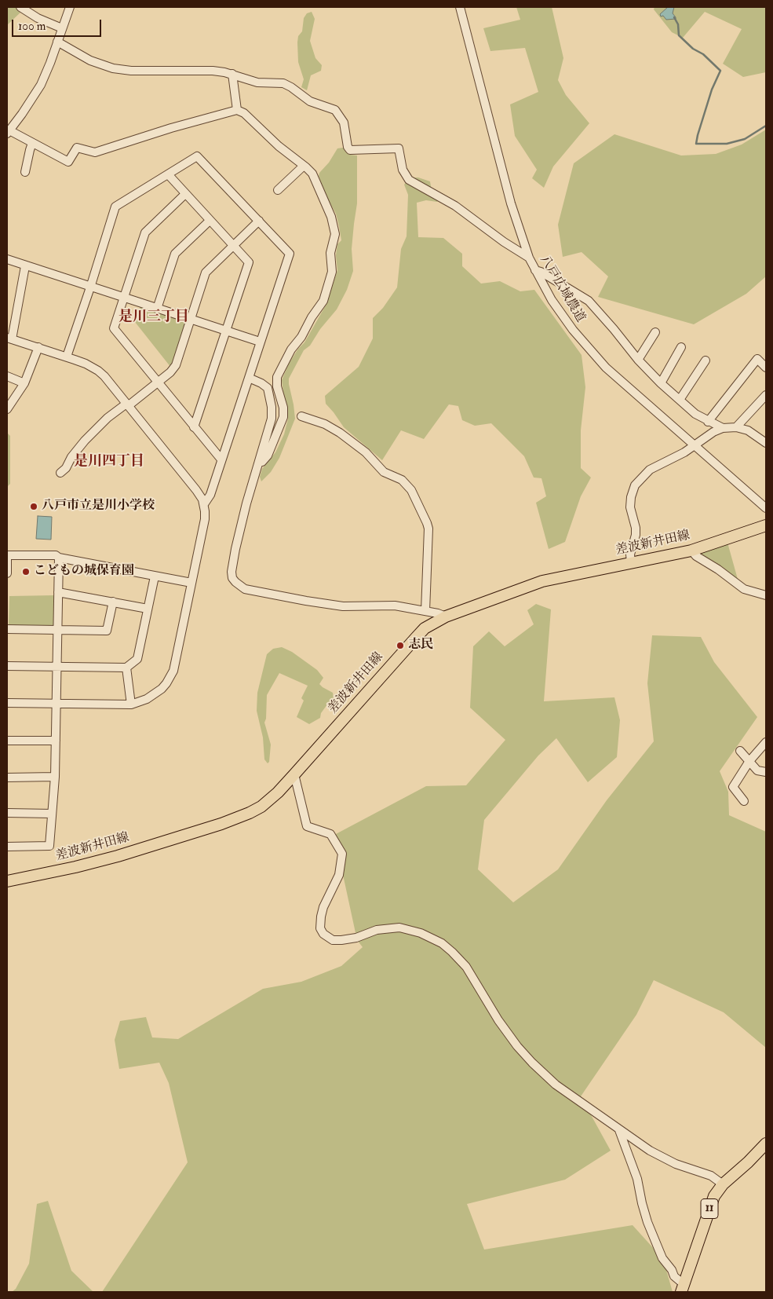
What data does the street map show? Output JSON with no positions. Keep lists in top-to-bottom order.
{
  "streets": {
    "main road": ["差波新井田線", "11"],
    "street": ["八戸広域農道"]
  },
  "districts": ["是川三丁目", "是川四丁目"],
  "places": ["八戸市立是川小学校", "こどもの城保育園", "志民"],
  "scale_bar": "100 m"
}
